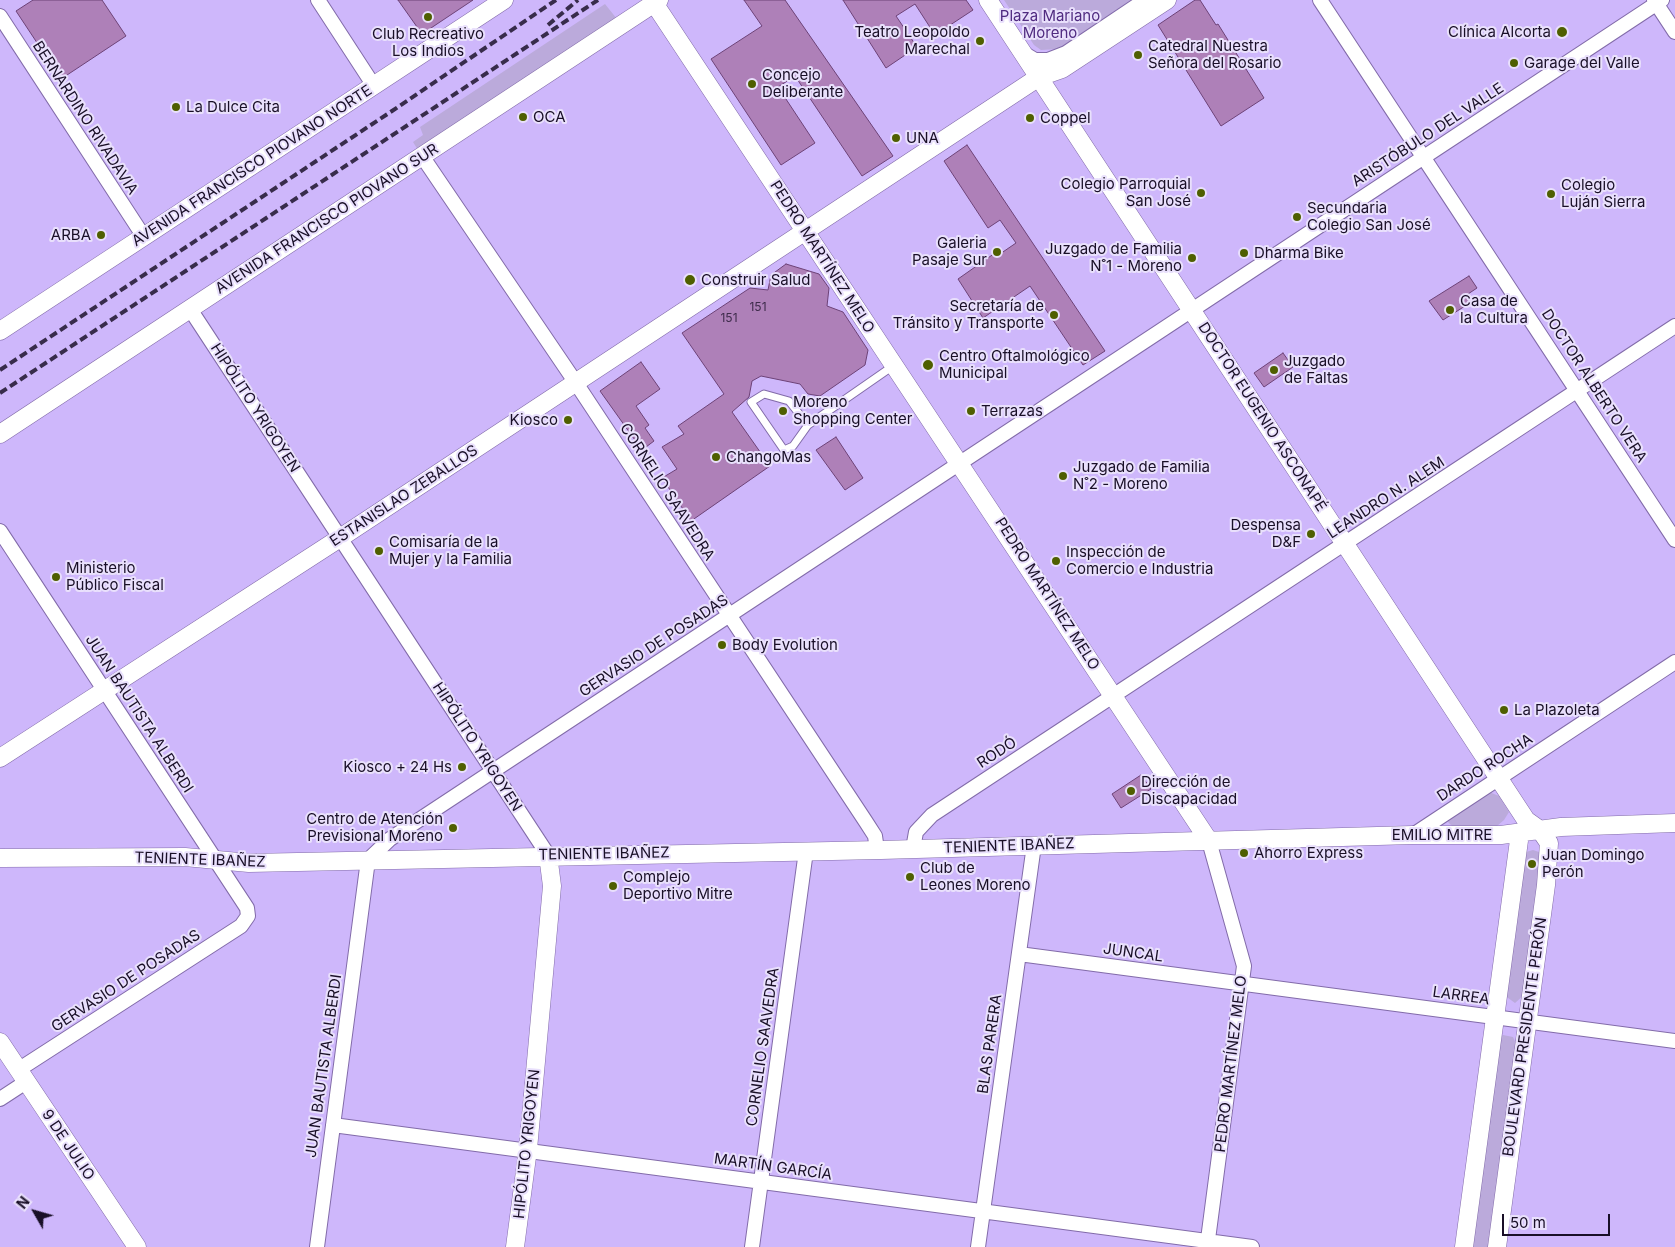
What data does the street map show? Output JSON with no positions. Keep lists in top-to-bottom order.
{
  "streets": {
    "street": [
      "BERNARDINO RIVADAVIA",
      "ARISTÓBULO DEL VALLE",
      "AVENIDA FRANCISCO PIOVANO NORTE",
      "AVENIDA FRANCISCO PIOVANO SUR",
      "PEDRO MARTÍNEZ MELO",
      "DOCTOR ALBERTO VERA",
      "HIPÓLITO YRIGOYEN",
      "DOCTOR EUGENIO ASCONAPÉ",
      "CORNELIO SAAVEDRA",
      "ESTANISLAO ZEBALLOS",
      "LEANDRO N. ALEM",
      "GERVASIO DE POSADAS",
      "JUAN BAUTISTA ALBERDI",
      "RODÓ",
      "DARDO ROCHA",
      "EMILIO MITRE",
      "TENIENTE IBAÑEZ",
      "JUNCAL",
      "LARREA",
      "BOULEVARD PRESIDENTE PERÓN",
      "BLAS PARERA",
      "9 DE JULIO",
      "MARTÍN GARCÍA"
    ]
  },
  "crossings": [
    ["BERNARDINO RIVADAVIA", "AVENIDA FRANCISCO PIOVANO NORTE"],
    ["ARISTÓBULO DEL VALLE", "PEDRO MARTÍNEZ MELO"],
    ["ARISTÓBULO DEL VALLE", "DOCTOR ALBERTO VERA"],
    ["ARISTÓBULO DEL VALLE", "DOCTOR EUGENIO ASCONAPÉ"],
    ["ARISTÓBULO DEL VALLE", "GERVASIO DE POSADAS"],
    ["AVENIDA FRANCISCO PIOVANO SUR", "PEDRO MARTÍNEZ MELO"],
    ["AVENIDA FRANCISCO PIOVANO SUR", "HIPÓLITO YRIGOYEN"],
    ["AVENIDA FRANCISCO PIOVANO SUR", "CORNELIO SAAVEDRA"],
    ["PEDRO MARTÍNEZ MELO", "ESTANISLAO ZEBALLOS"],
    ["PEDRO MARTÍNEZ MELO", "LEANDRO N. ALEM"],
    ["PEDRO MARTÍNEZ MELO", "GERVASIO DE POSADAS"],
    ["PEDRO MARTÍNEZ MELO", "RODÓ"],
    ["PEDRO MARTÍNEZ MELO", "EMILIO MITRE"],
    ["PEDRO MARTÍNEZ MELO", "TENIENTE IBAÑEZ"],
    ["PEDRO MARTÍNEZ MELO", "JUNCAL"],
    ["PEDRO MARTÍNEZ MELO", "LARREA"],
    ["PEDRO MARTÍNEZ MELO", "MARTÍN GARCÍA"],
    ["DOCTOR ALBERTO VERA", "LEANDRO N. ALEM"],
    ["HIPÓLITO YRIGOYEN", "ESTANISLAO ZEBALLOS"],
    ["HIPÓLITO YRIGOYEN", "GERVASIO DE POSADAS"],
    ["HIPÓLITO YRIGOYEN", "TENIENTE IBAÑEZ"],
    ["HIPÓLITO YRIGOYEN", "MARTÍN GARCÍA"],
    ["DOCTOR EUGENIO ASCONAPÉ", "ESTANISLAO ZEBALLOS"],
    ["DOCTOR EUGENIO ASCONAPÉ", "LEANDRO N. ALEM"],
    ["DOCTOR EUGENIO ASCONAPÉ", "DARDO ROCHA"],
    ["DOCTOR EUGENIO ASCONAPÉ", "EMILIO MITRE"],
    ["DOCTOR EUGENIO ASCONAPÉ", "BOULEVARD PRESIDENTE PERÓN"],
    ["CORNELIO SAAVEDRA", "ESTANISLAO ZEBALLOS"],
    ["CORNELIO SAAVEDRA", "GERVASIO DE POSADAS"],
    ["CORNELIO SAAVEDRA", "TENIENTE IBAÑEZ"],
    ["CORNELIO SAAVEDRA", "MARTÍN GARCÍA"],
    ["ESTANISLAO ZEBALLOS", "JUAN BAUTISTA ALBERDI"],
    ["LEANDRO N. ALEM", "RODÓ"],
    ["GERVASIO DE POSADAS", "JUAN BAUTISTA ALBERDI"],
    ["GERVASIO DE POSADAS", "TENIENTE IBAÑEZ"],
    ["GERVASIO DE POSADAS", "9 DE JULIO"],
    ["JUAN BAUTISTA ALBERDI", "TENIENTE IBAÑEZ"],
    ["JUAN BAUTISTA ALBERDI", "MARTÍN GARCÍA"],
    ["RODÓ", "TENIENTE IBAÑEZ"],
    ["DARDO ROCHA", "EMILIO MITRE"],
    ["EMILIO MITRE", "TENIENTE IBAÑEZ"],
    ["EMILIO MITRE", "BOULEVARD PRESIDENTE PERÓN"],
    ["TENIENTE IBAÑEZ", "BLAS PARERA"],
    ["JUNCAL", "LARREA"],
    ["JUNCAL", "BLAS PARERA"],
    ["LARREA", "BOULEVARD PRESIDENTE PERÓN"],
    ["BLAS PARERA", "MARTÍN GARCÍA"]
  ],
  "parks": ["Plaza Mariano Moreno"],
  "places": [
    "Club Recreativo Los Indios",
    "Clínica Alcorta",
    "Teatro Leopoldo Marechal",
    "Catedral Nuestra Señora del Rosario",
    "Garage del Valle",
    "Concejo Deliberante",
    "La Dulce Cita",
    "OCA",
    "Coppel",
    "UNA",
    "Colegio Parroquial San José",
    "Colegio Luján Sierra",
    "Secundaria Colegio San José",
    "ARBA",
    "Galeria Pasaje Sur",
    "Dharma Bike",
    "Juzgado de Familia N˚1 - Moreno",
    "Construir Salud",
    "Casa de la Cultura",
    "Secretaría de Tránsito y Transporte",
    "Centro Oftalmológico Municipal",
    "Juzgado de Faltas",
    "Moreno Shopping Center",
    "Terrazas",
    "Kiosco",
    "ChangoMas",
    "Juzgado de Familia N˚2 - Moreno",
    "Despensa D&F",
    "Comisaría de la Mujer y la Familia",
    "Inspección de Comercio e Industria",
    "Ministerio Público Fiscal",
    "Body Evolution",
    "La Plazoleta",
    "Kiosco + 24 Hs",
    "Dirección de Discapacidad",
    "Centro de Atención Previsional Moreno",
    "Ahorro Express",
    "Juan Domingo Perón",
    "Club de Leones Moreno",
    "Complejo Deportivo Mitre"
  ],
  "house_numbers": ["151", "151"],
  "scale_bar": "50 m",
  "north": "top left"
}
